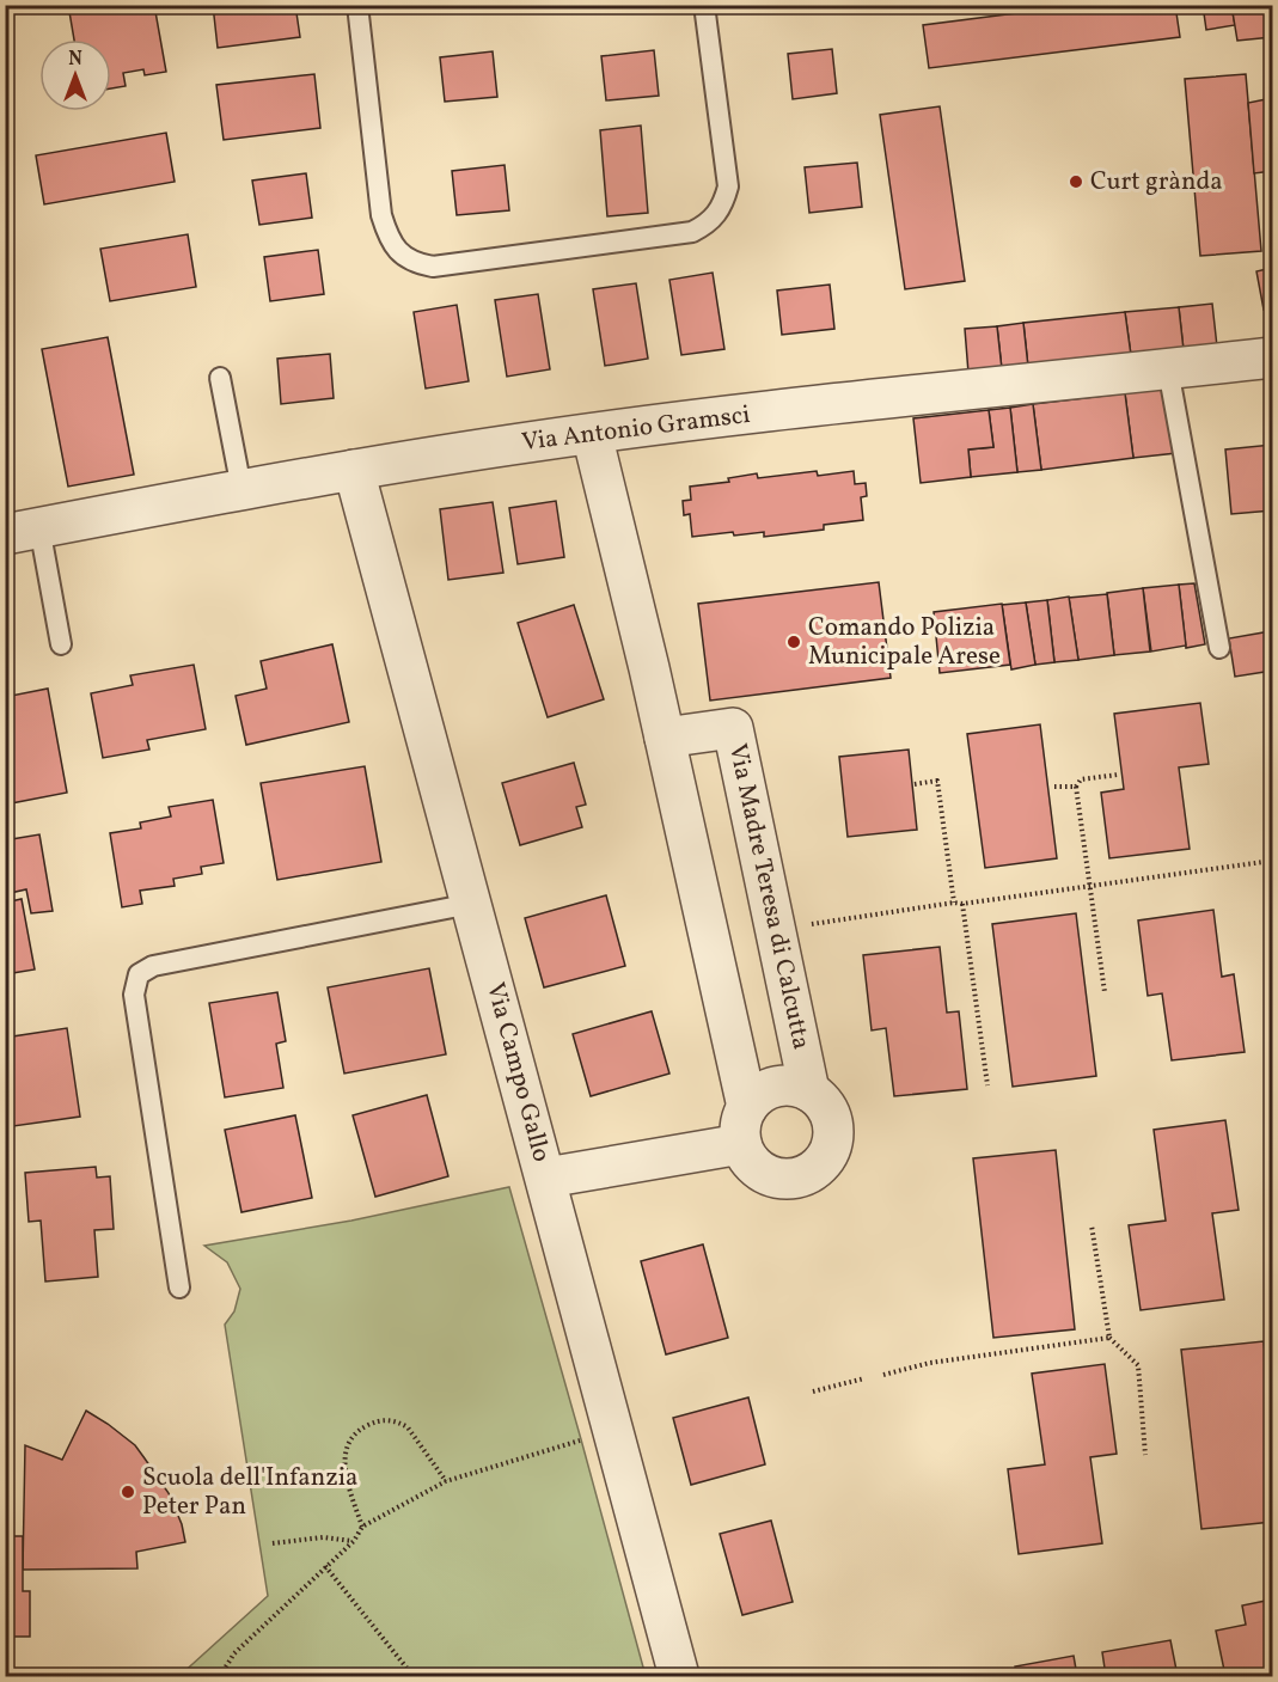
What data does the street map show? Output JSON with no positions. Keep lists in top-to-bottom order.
{
  "streets": {
    "street": ["Via Antonio Gramsci", "Via Madre Teresa di Calcutta", "Via Campo Gallo"]
  },
  "crossings": [
    ["Via Antonio Gramsci", "Via Campo Gallo"]
  ],
  "places": ["Curt grànda", "Comando Polizia Municipale Arese", "Scuola dell'Infanzia Peter Pan"],
  "north": "top"
}
